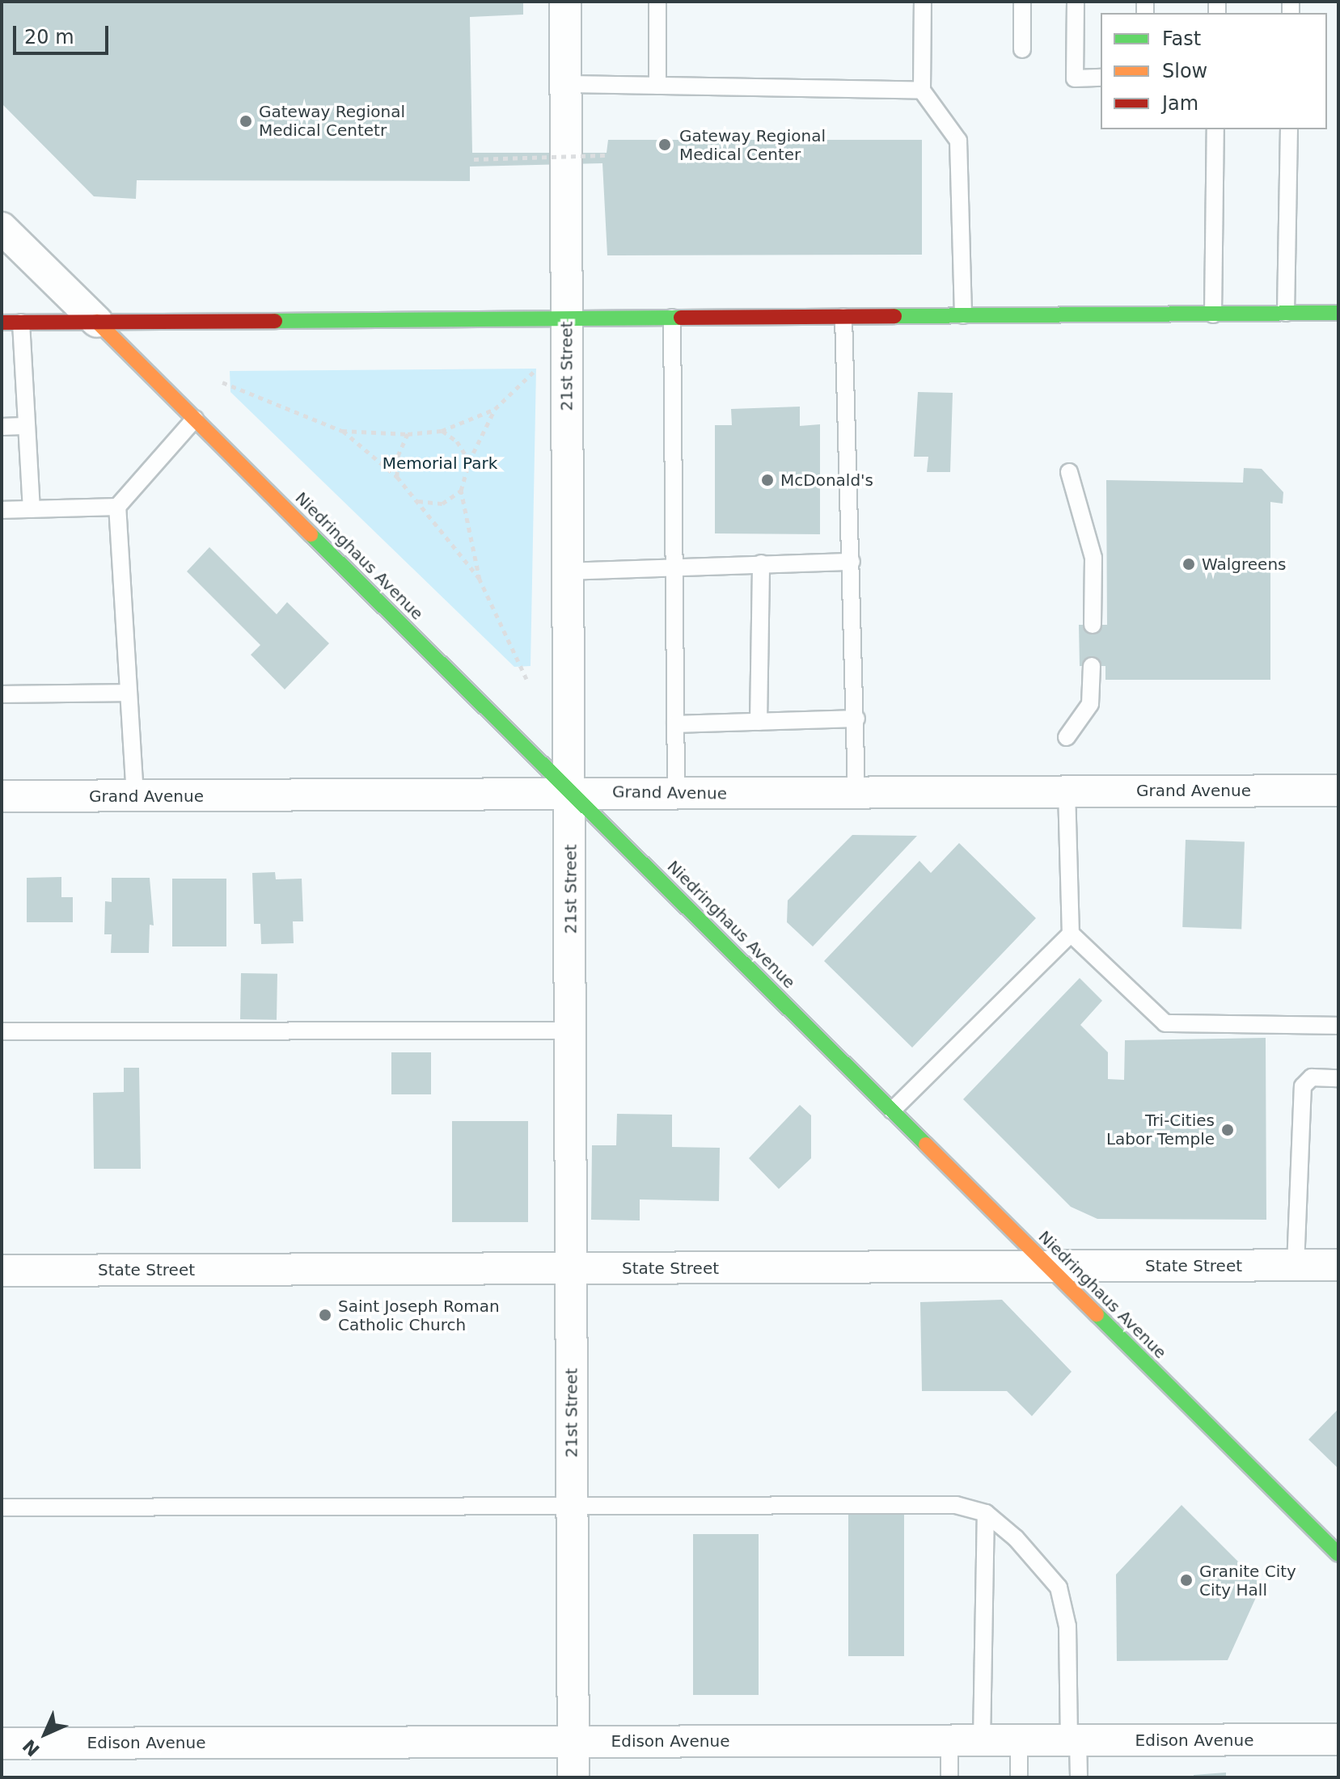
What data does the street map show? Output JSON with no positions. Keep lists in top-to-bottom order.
{
  "streets": {
    "street": [
      "21st Street",
      "Niedringhaus Avenue",
      "Grand Avenue",
      "State Street",
      "Edison Avenue"
    ]
  },
  "crossings": [
    ["21st Street", "Niedringhaus Avenue"],
    ["21st Street", "Grand Avenue"],
    ["21st Street", "State Street"],
    ["21st Street", "Edison Avenue"],
    ["Niedringhaus Avenue", "Grand Avenue"],
    ["Niedringhaus Avenue", "State Street"]
  ],
  "parks": ["Memorial Park"],
  "places": [
    "Gateway Regional Medical Centetr",
    "Gateway Regional Medical Center",
    "McDonald's",
    "Walgreens",
    "Tri-Cities Labor Temple",
    "Saint Joseph Roman Catholic Church",
    "Granite City City Hall"
  ],
  "legend": ["Fast", "Slow", "Jam"],
  "scale_bar": "20 m",
  "north": "bottom left"
}
